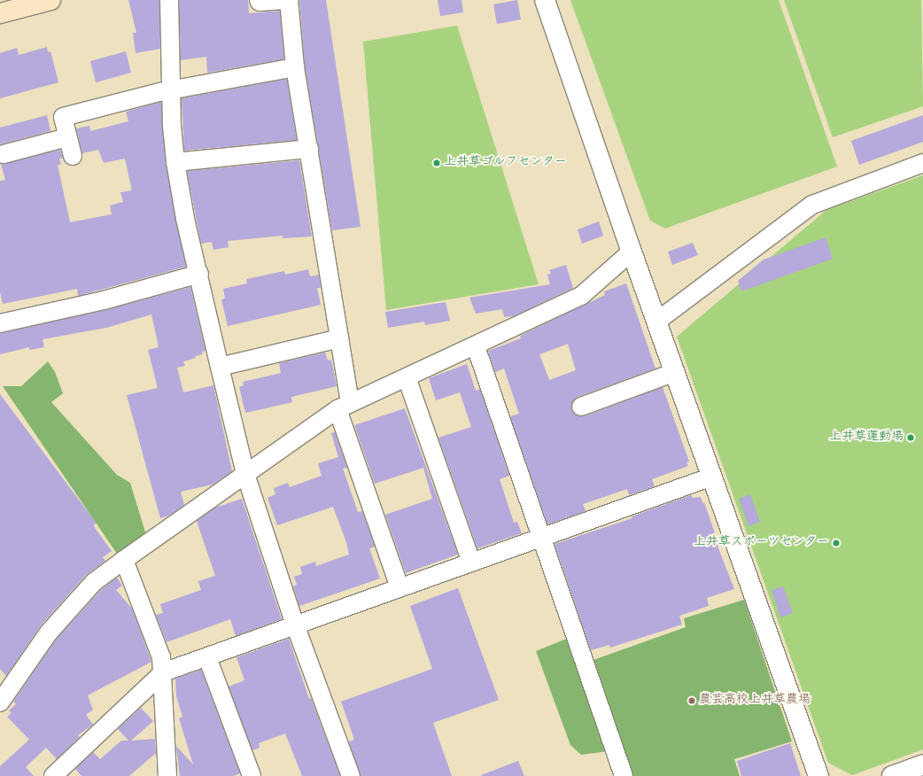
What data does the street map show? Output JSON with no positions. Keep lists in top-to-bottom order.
{
  "places": [
    "上井草ゴルフセンター",
    "上井草運動場",
    "上井草スポーツセンター",
    "農芸高校上井草農場"
  ]
}
